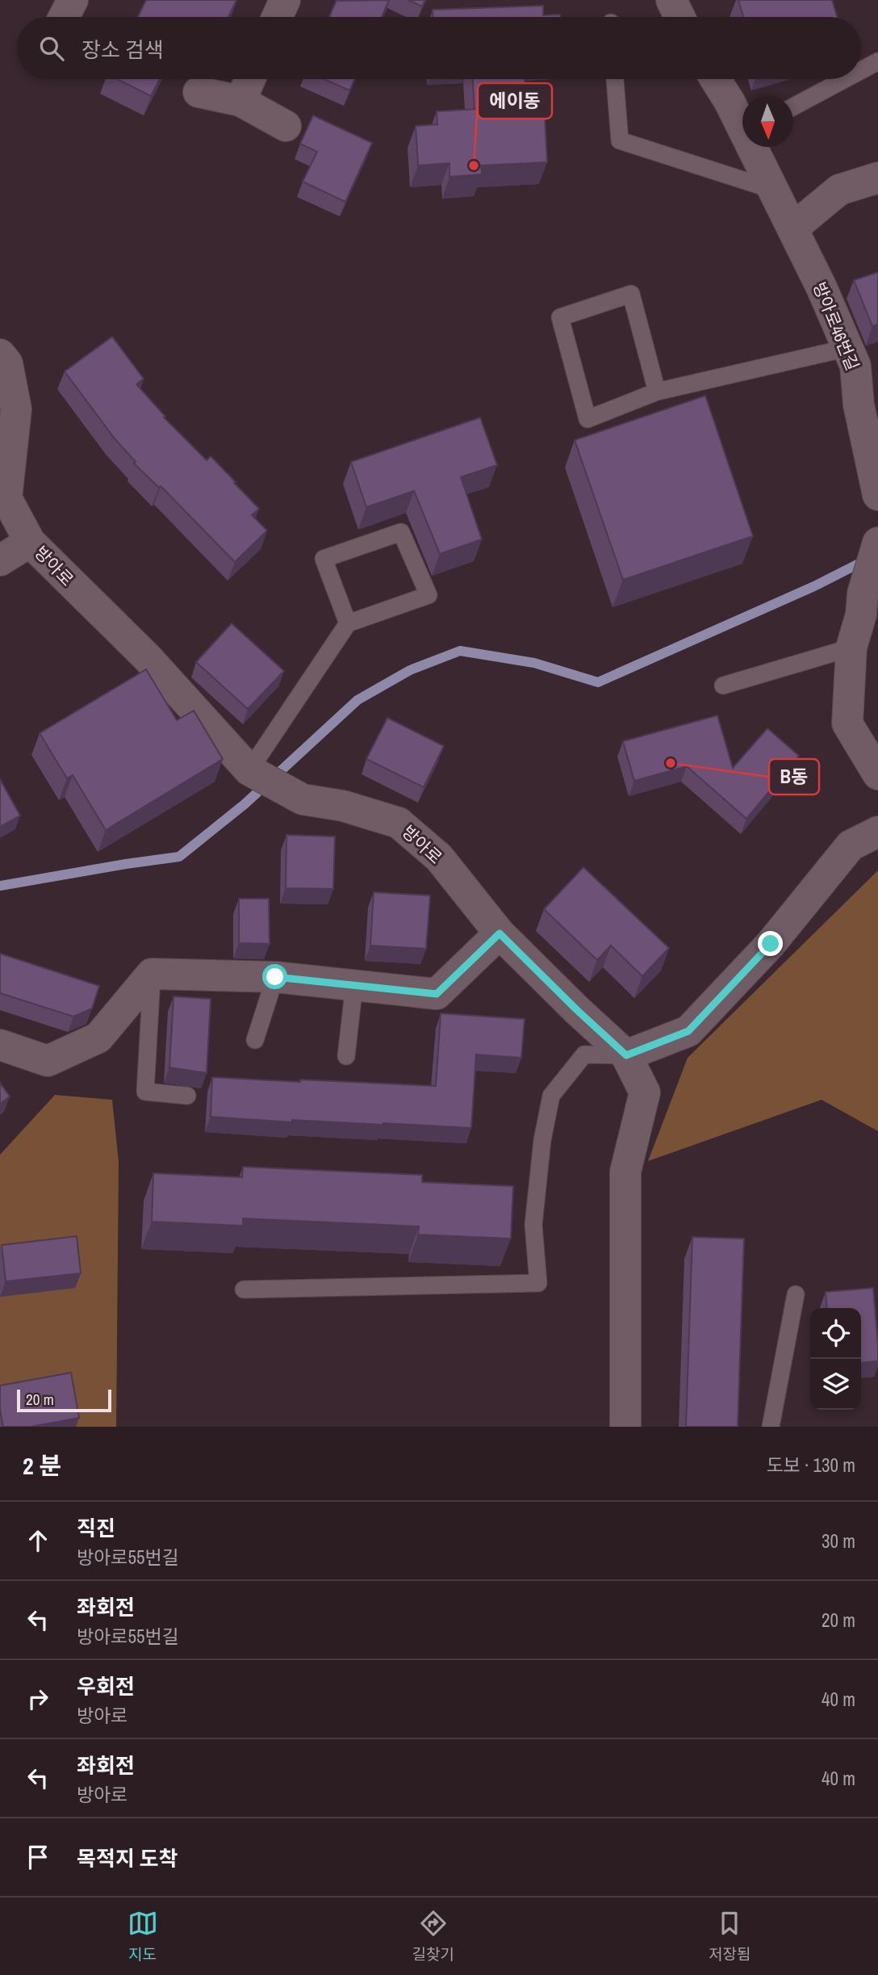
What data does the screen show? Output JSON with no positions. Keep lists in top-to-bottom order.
{
  "streets": {
    "street": ["방아로46번길", "방아로"]
  },
  "places": ["에이동", "B동"],
  "scale_bar": "20 m",
  "north": "bottom",
  "page": {
    "search": "장소 검색",
    "scale": "20 m",
    "heading": ["2 분", "도보 · 130 m"],
    "list": [
      ["직진", "방아로55번길", "30 m"],
      ["좌회전", "방아로55번길", "20 m"],
      ["우회전", "방아로", "40 m"],
      ["좌회전", "방아로", "40 m"],
      "목적지 도착"
    ],
    "nav": ["지도", "길찾기", "저장됨"]
  }
}
